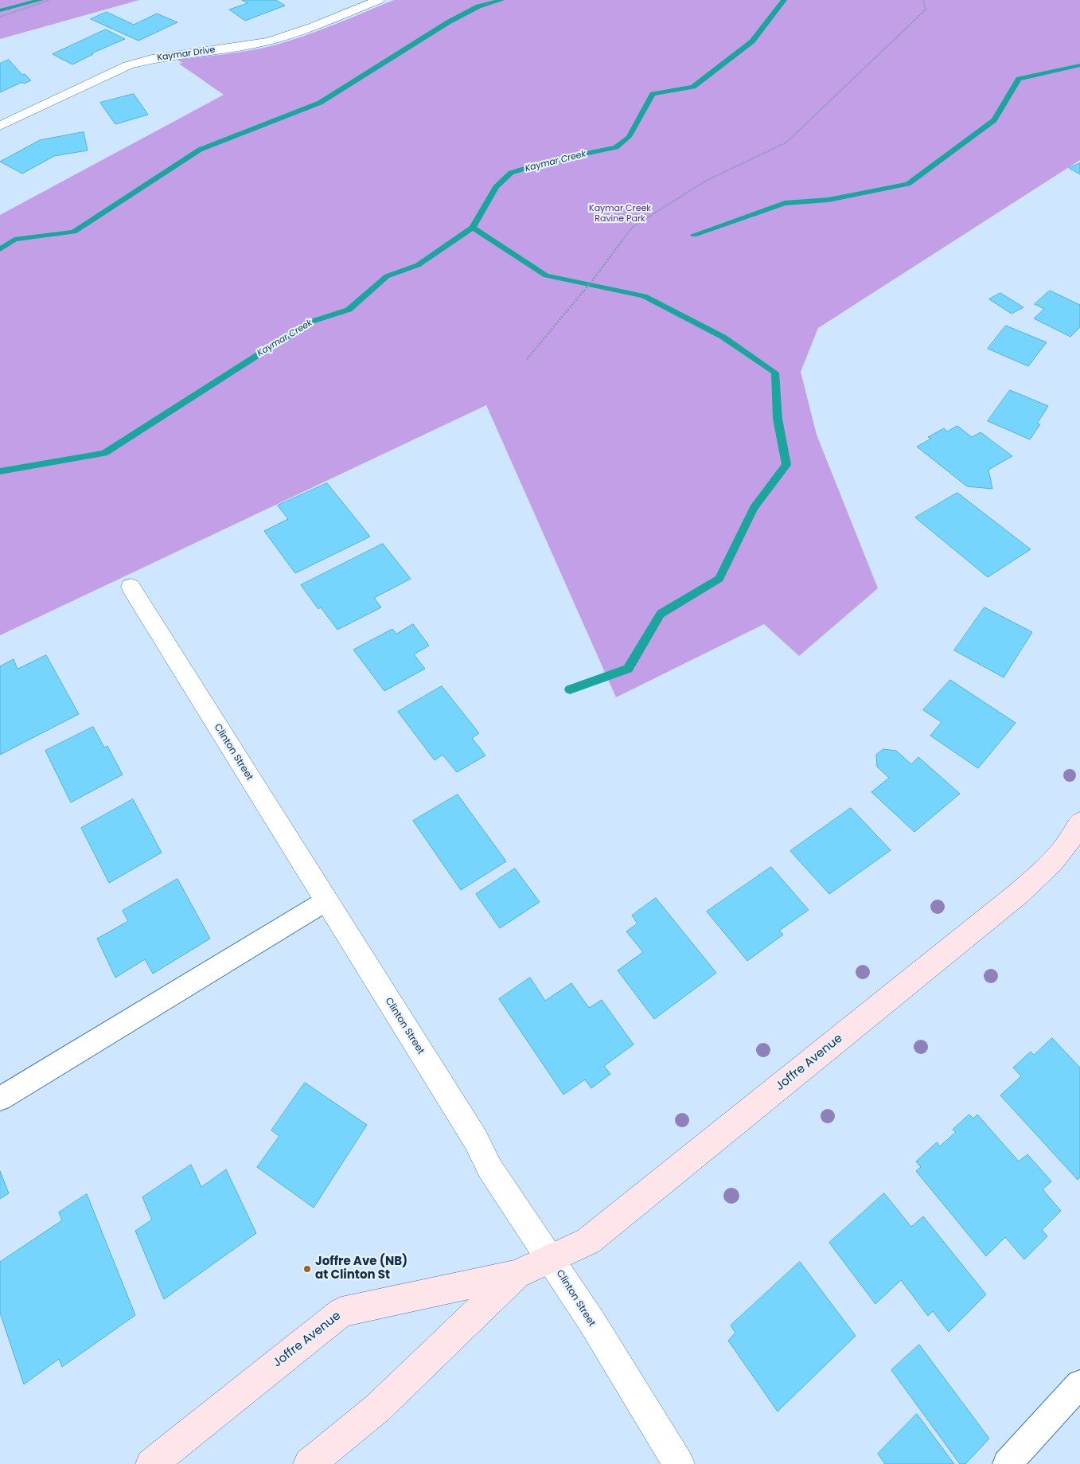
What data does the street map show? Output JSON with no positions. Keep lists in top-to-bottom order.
{
  "streets": {
    "street": ["Kaymar Drive", "Clinton Street", "Joffre Avenue"]
  },
  "crossings": [
    ["Clinton Street", "Joffre Avenue"]
  ],
  "water": ["Kaymar Creek"],
  "parks": ["Kaymar Creek Ravine Park"],
  "places": ["Joffre Ave (NB) at Clinton St"]
}
